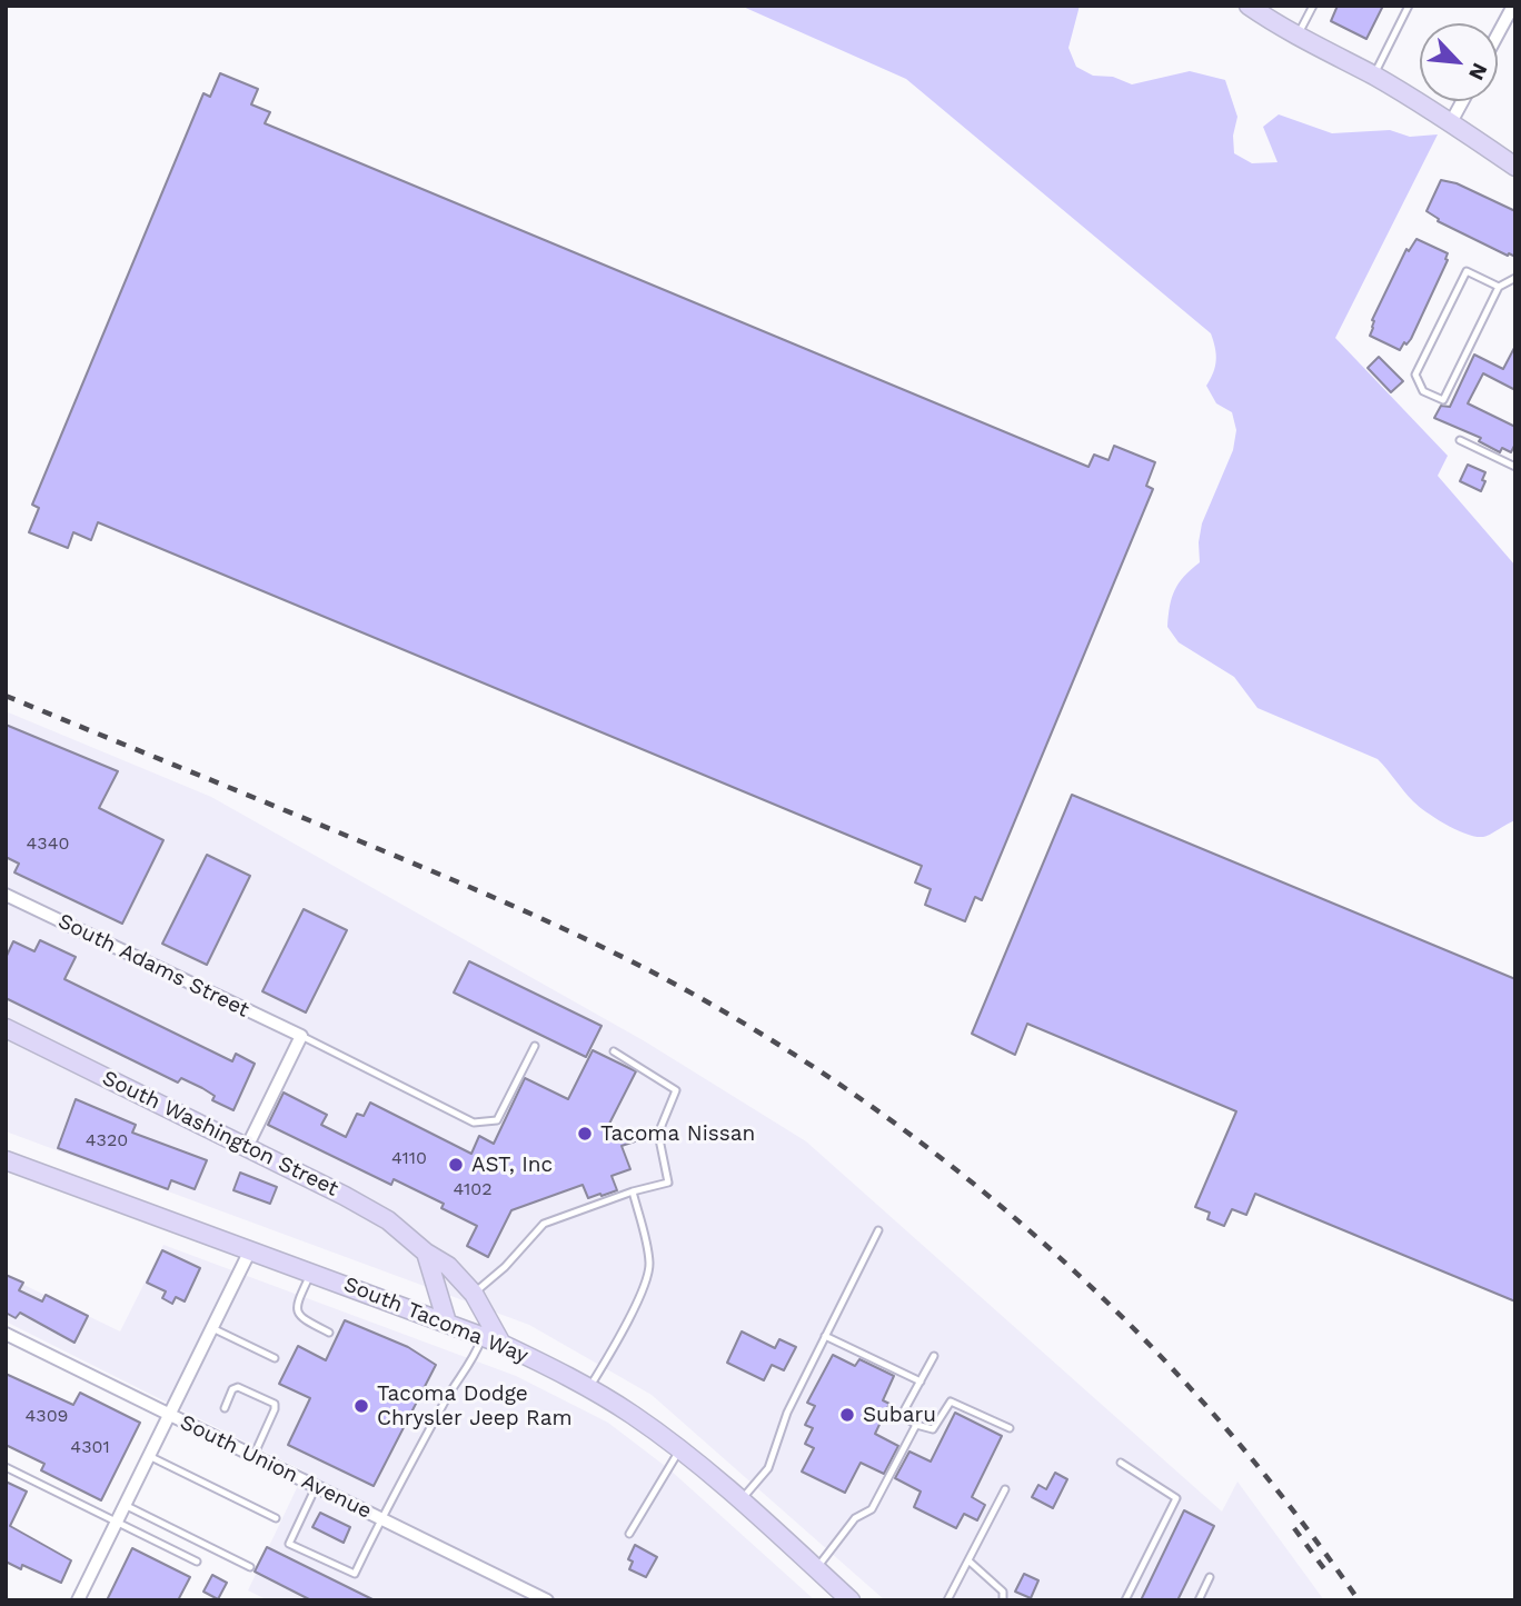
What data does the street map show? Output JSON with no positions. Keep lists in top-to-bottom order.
{
  "streets": {
    "main road": ["South Washington Street", "South Tacoma Way"],
    "street": ["South Adams Street", "South Union Avenue"]
  },
  "crossings": [
    ["South Washington Street", "South Tacoma Way"]
  ],
  "places": [
    "Tacoma Nissan",
    "AST, Inc",
    "Tacoma Dodge Chrysler Jeep Ram",
    "Subaru"
  ],
  "house_numbers": [
    "4340",
    "4320",
    "4110",
    "4102",
    "4309",
    "4301"
  ],
  "north": "bottom right"
}
